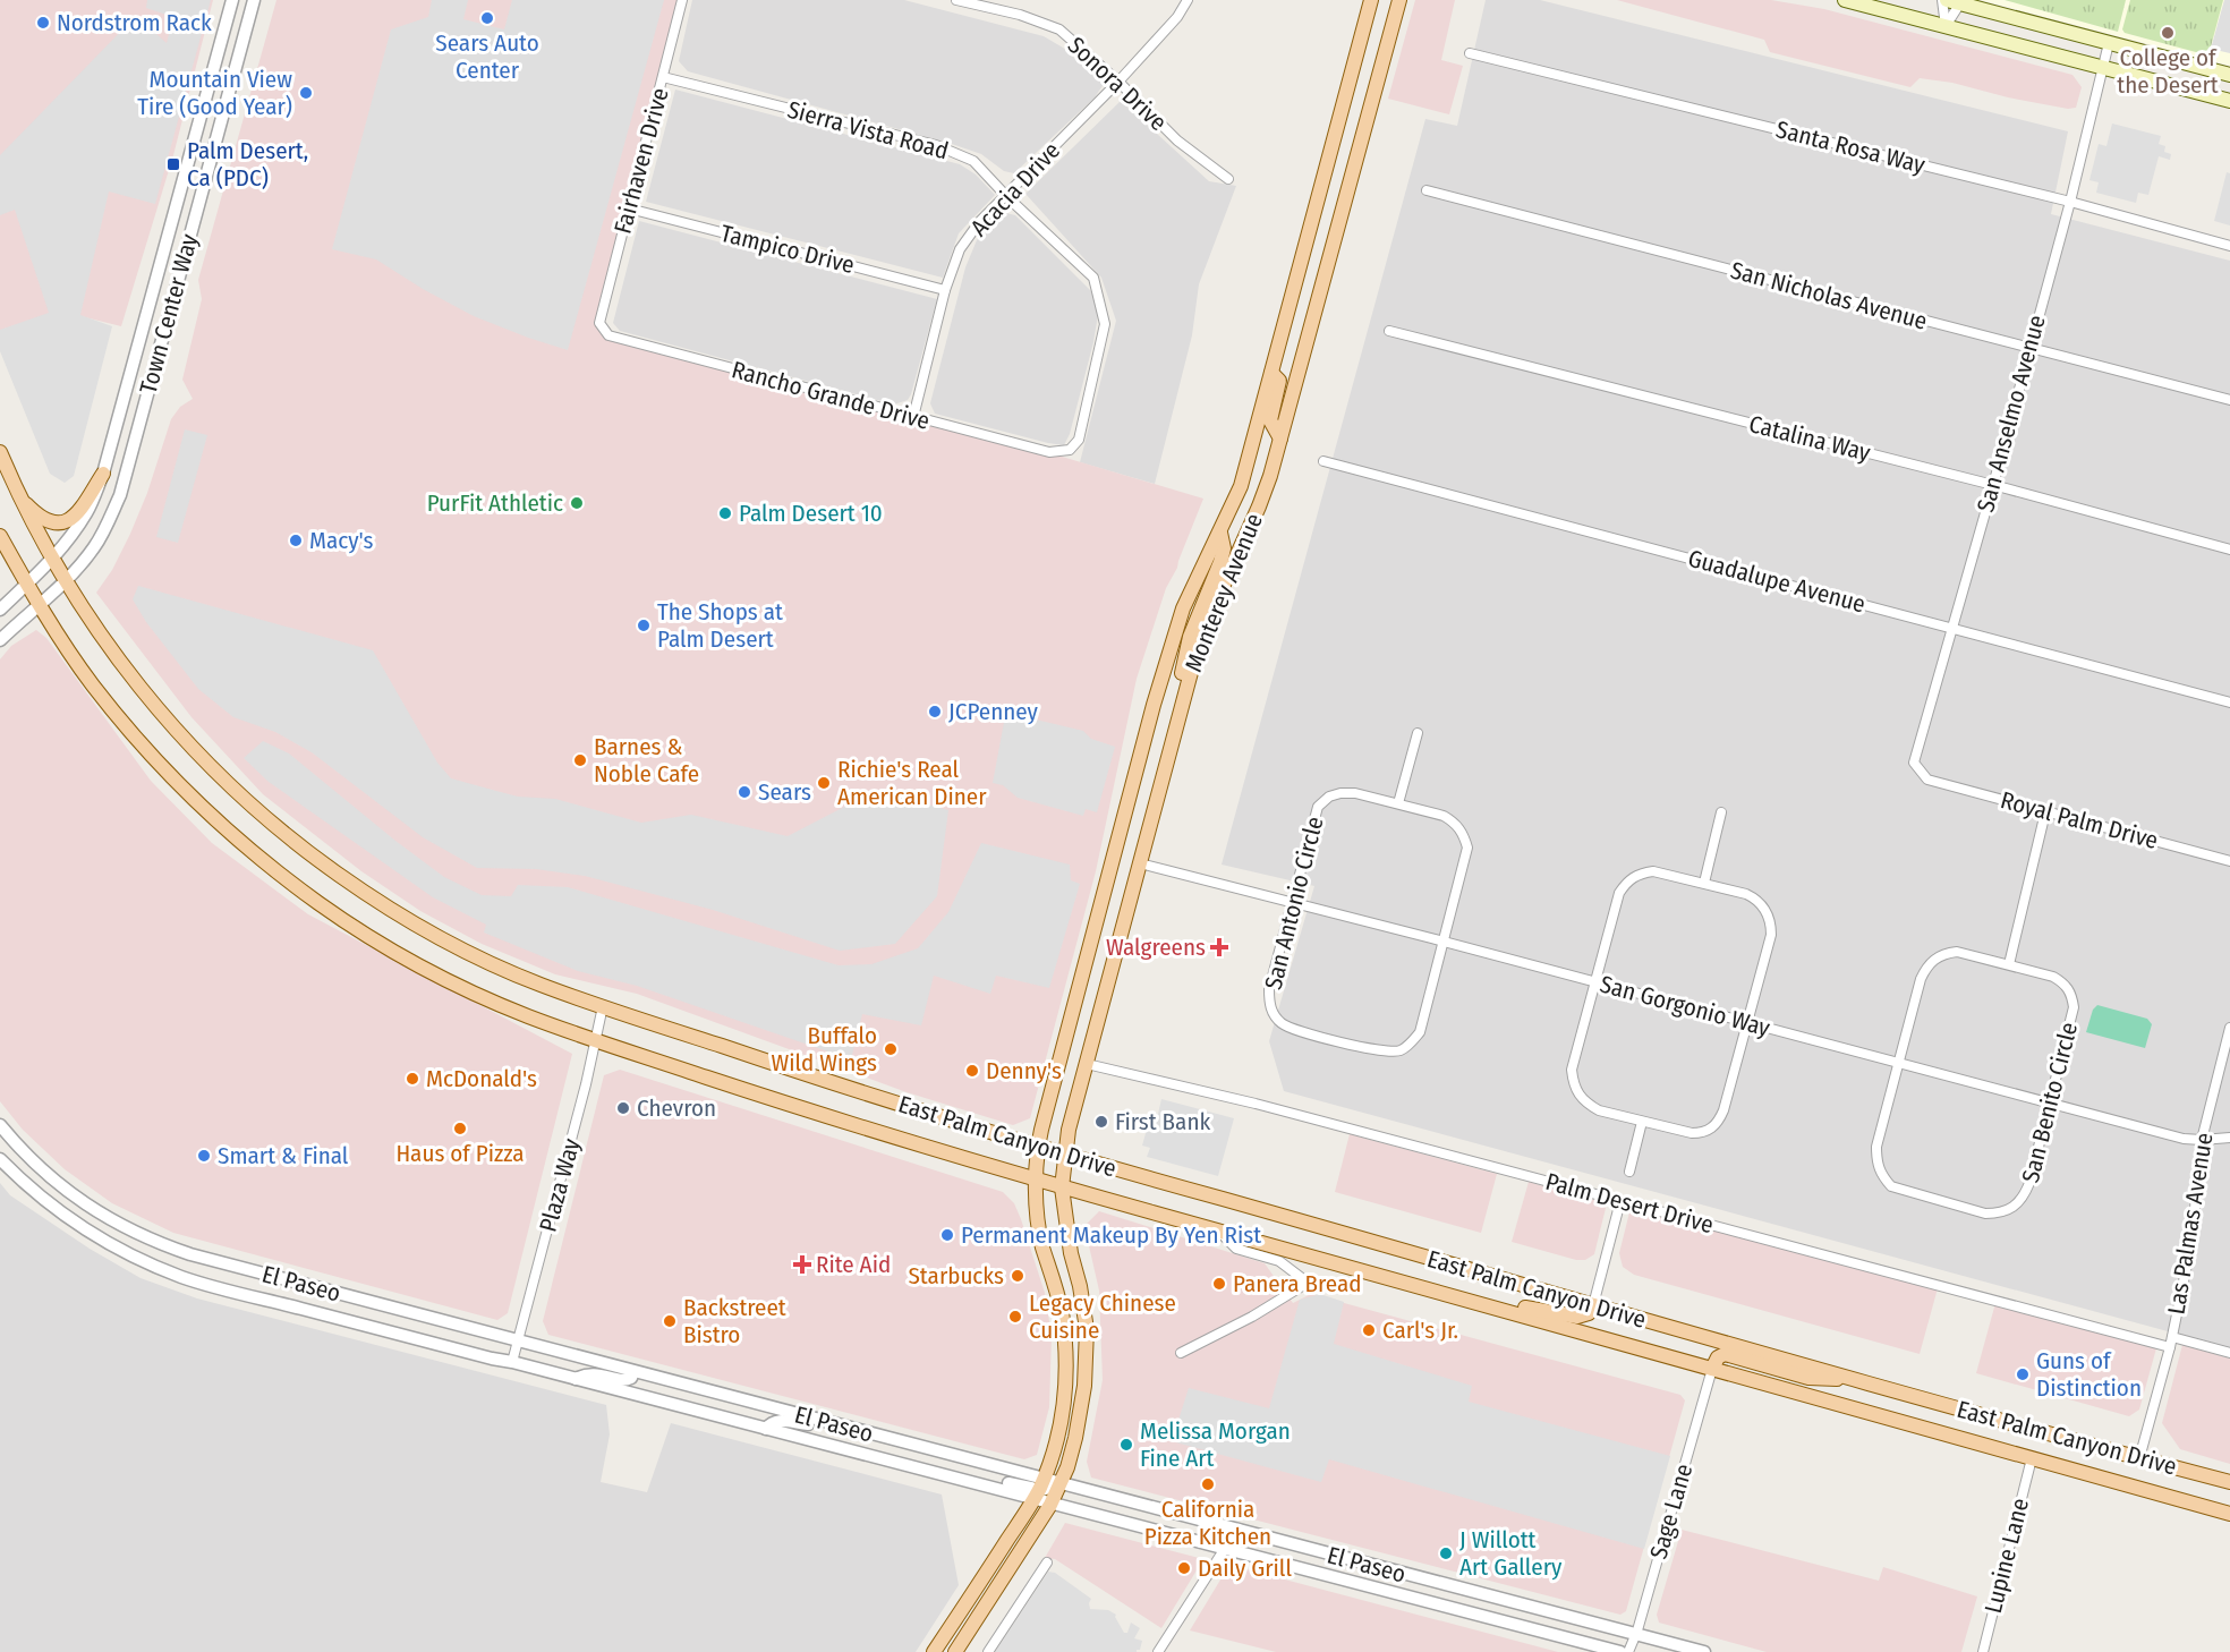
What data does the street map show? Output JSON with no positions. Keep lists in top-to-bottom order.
{
  "streets": {
    "main road": ["Monterey Avenue", "East Palm Canyon Drive"],
    "street": [
      "Sonora Drive",
      "Sierra Vista Road",
      "Santa Rosa Way",
      "Fairhaven Drive",
      "Acacia Drive",
      "Tampico Drive",
      "San Nicholas Avenue",
      "Town Center Way",
      "Rancho Grande Drive",
      "San Anselmo Avenue",
      "Catalina Way",
      "Guadalupe Avenue",
      "Royal Palm Drive",
      "San Antonio Circle",
      "San Gorgonio Way",
      "San Benito Circle",
      "Plaza Way",
      "Palm Desert Drive",
      "Las Palmas Avenue",
      "El Paseo",
      "Sage Lane",
      "Lupine Lane"
    ]
  },
  "crossings": [
    ["Sonora Drive", "Acacia Drive"],
    ["Sierra Vista Road", "Fairhaven Drive"],
    ["Sierra Vista Road", "Acacia Drive"],
    ["Sierra Vista Road", "Rancho Grande Drive"],
    ["Santa Rosa Way", "San Anselmo Avenue"],
    ["Fairhaven Drive", "Tampico Drive"],
    ["Fairhaven Drive", "Rancho Grande Drive"],
    ["Acacia Drive", "Tampico Drive"],
    ["Acacia Drive", "Rancho Grande Drive"],
    ["San Nicholas Avenue", "San Anselmo Avenue"],
    ["Town Center Way", "East Palm Canyon Drive"],
    ["San Anselmo Avenue", "Catalina Way"],
    ["San Anselmo Avenue", "Guadalupe Avenue"],
    ["San Anselmo Avenue", "Royal Palm Drive"],
    ["Monterey Avenue", "San Gorgonio Way"],
    ["Monterey Avenue", "East Palm Canyon Drive"],
    ["Monterey Avenue", "Palm Desert Drive"],
    ["Monterey Avenue", "El Paseo"],
    ["San Antonio Circle", "San Gorgonio Way"],
    ["San Gorgonio Way", "San Benito Circle"],
    ["San Gorgonio Way", "Las Palmas Avenue"],
    ["East Palm Canyon Drive", "Plaza Way"],
    ["East Palm Canyon Drive", "Las Palmas Avenue"],
    ["East Palm Canyon Drive", "Sage Lane"],
    ["East Palm Canyon Drive", "Lupine Lane"],
    ["Plaza Way", "El Paseo"],
    ["Palm Desert Drive", "Las Palmas Avenue"],
    ["El Paseo", "Sage Lane"]
  ],
  "places": {
    "other": [
      "Sears Auto Center",
      "Nordstrom Rack",
      "College of the Desert",
      "Mountain View Tire (Good Year)",
      "PurFit Athletic",
      "Palm Desert 10",
      "Macy's",
      "The Shops at Palm Desert",
      "JCPenney",
      "Barnes & Noble Cafe",
      "Richie's Real American Diner",
      "Sears",
      "Buffalo Wild Wings",
      "Denny's",
      "McDonald's",
      "Chevron",
      "First Bank",
      "Haus of Pizza",
      "Smart & Final",
      "Permanent Makeup By Yen Rist",
      "Starbucks",
      "Panera Bread",
      "Legacy Chinese Cuisine",
      "Backstreet Bistro",
      "Carl's Jr.",
      "Guns of Distinction",
      "Melissa Morgan Fine Art",
      "California Pizza Kitchen",
      "J Willott Art Gallery",
      "Daily Grill"
    ],
    "transit": ["Palm Desert, Ca (PDC)"],
    "health": ["Walgreens", "Rite Aid"]
  }
}
